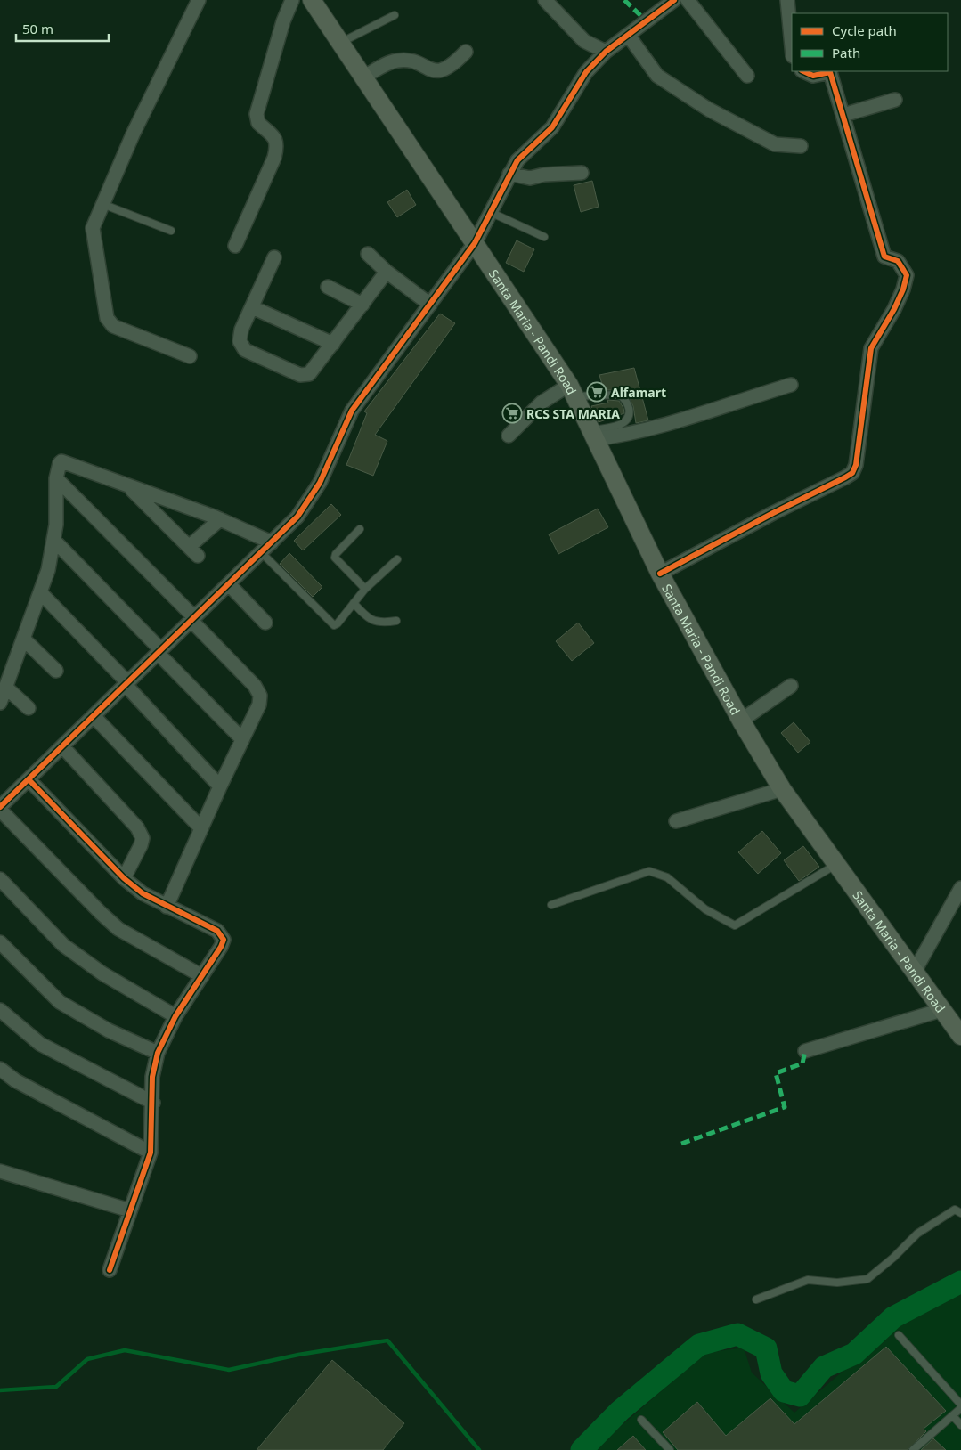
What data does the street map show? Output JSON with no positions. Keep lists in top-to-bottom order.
{
  "streets": {
    "main road": ["Santa Maria - Pandi Road"]
  },
  "places": {
    "supermarket": ["Alfamart", "RCS STA MARIA"]
  },
  "legend": ["Cycle path", "Path"],
  "scale_bar": "50 m"
}
